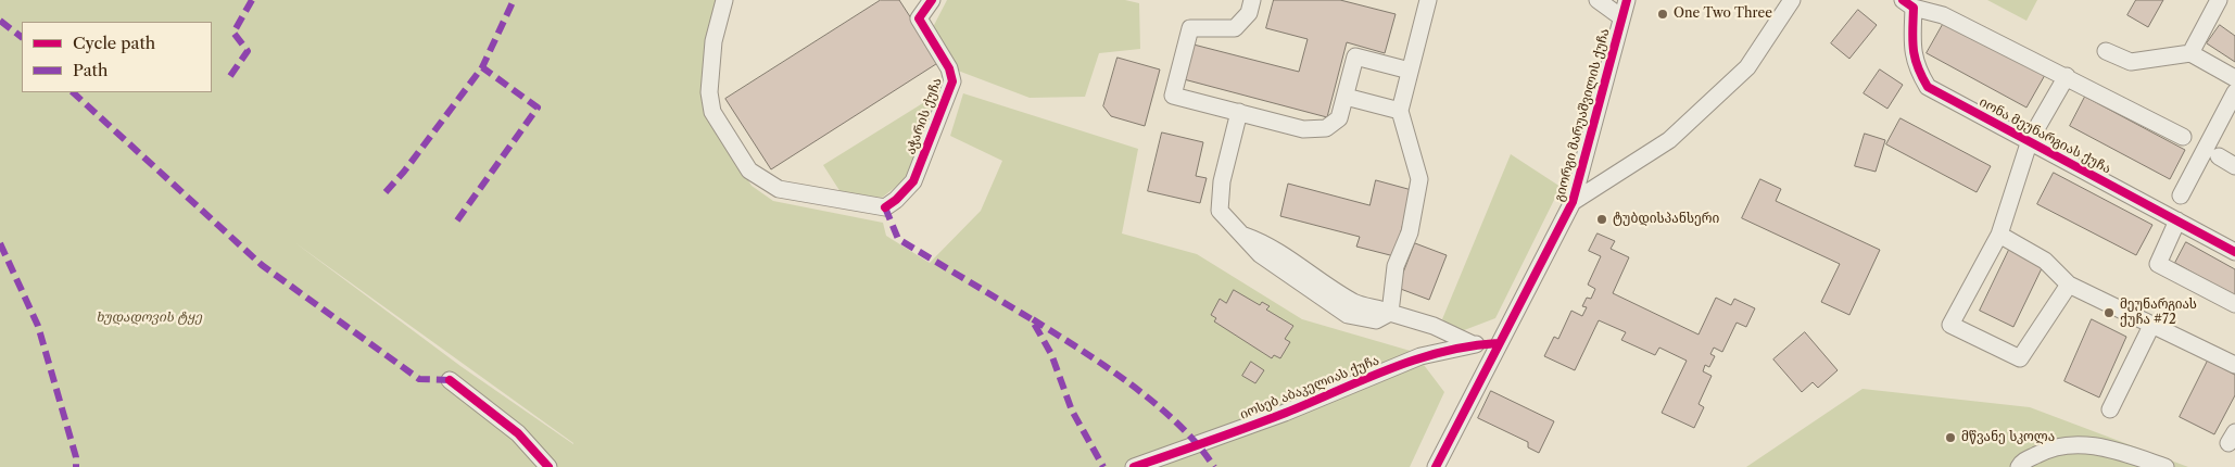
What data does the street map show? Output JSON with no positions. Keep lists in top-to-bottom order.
{
  "streets": {
    "street": [
      "გიორგი მარუაშვილის ქუჩა",
      "აჭარის ქუჩა",
      "იონა მეუნარგიას ქუჩა",
      "იოსებ აბაკელიას ქუჩა"
    ]
  },
  "crossings": [
    ["გიორგი მარუაშვილის ქუჩა", "იოსებ აბაკელიას ქუჩა"]
  ],
  "parks": ["ხუდადოვის ტყე"],
  "places": [
    "One Two Three",
    "ტუბდისპანსერი",
    "მეუნარგიას ქუჩა #72",
    "მწვანე სკოლა"
  ],
  "legend": ["Cycle path", "Path"]
}
